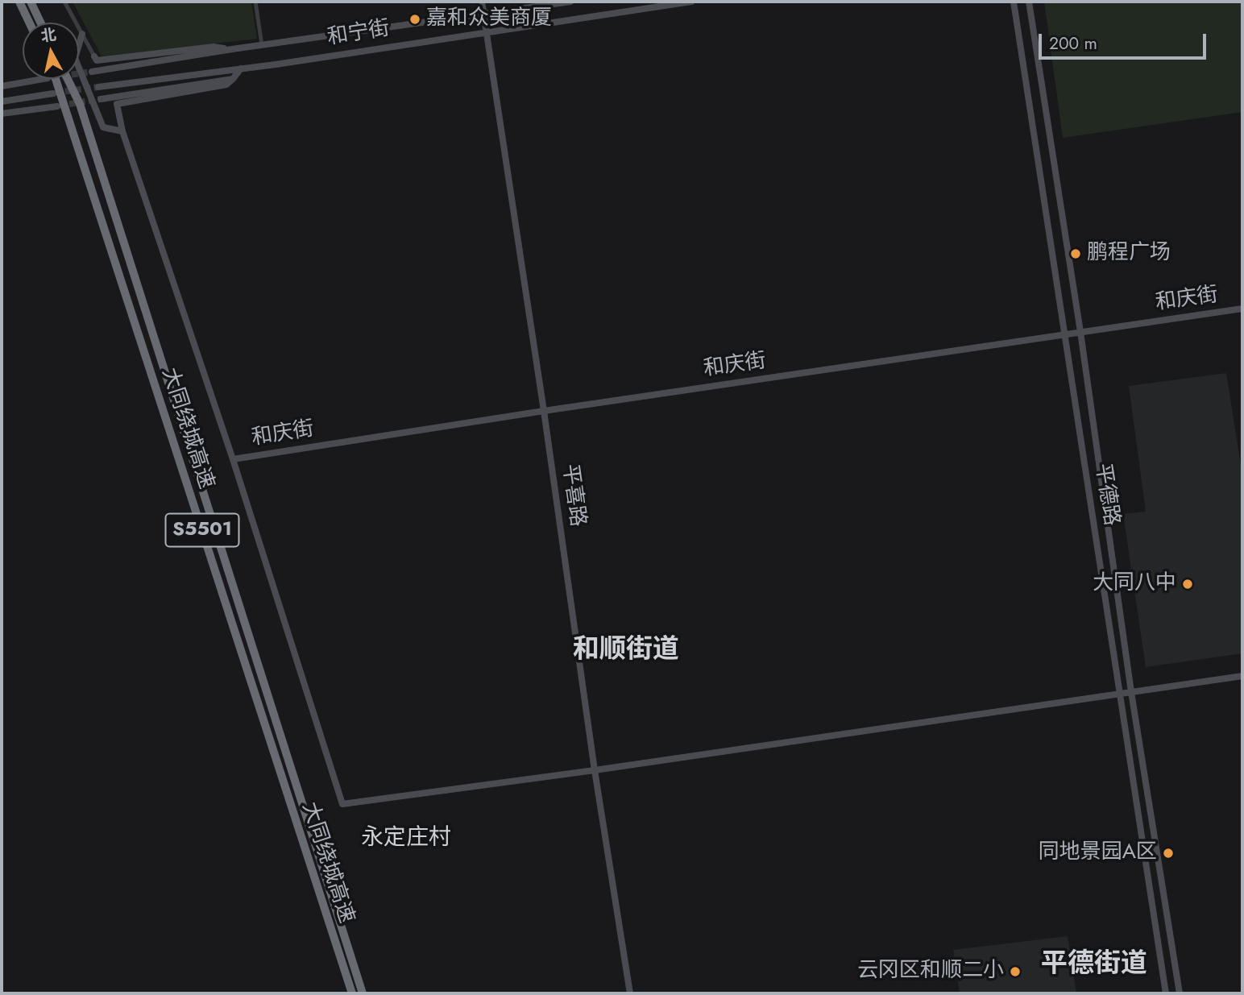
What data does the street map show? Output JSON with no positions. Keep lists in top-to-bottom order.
{
  "streets": {
    "highway": ["大同绕城高速", "S5501"],
    "street": [
      "和宁街",
      "和庆街",
      "平德路",
      "平喜路"
    ]
  },
  "crossings": [
    ["和宁街", "平喜路"],
    ["和庆街", "平德路"],
    ["和庆街", "平喜路"]
  ],
  "districts": ["和顺街道", "永定庄村", "平德街道"],
  "places": [
    "嘉和众美商厦",
    "鹏程广场",
    "大同八中",
    "同地景园A区",
    "云冈区和顺二小"
  ],
  "scale_bar": "200 m",
  "north": "top"
}
